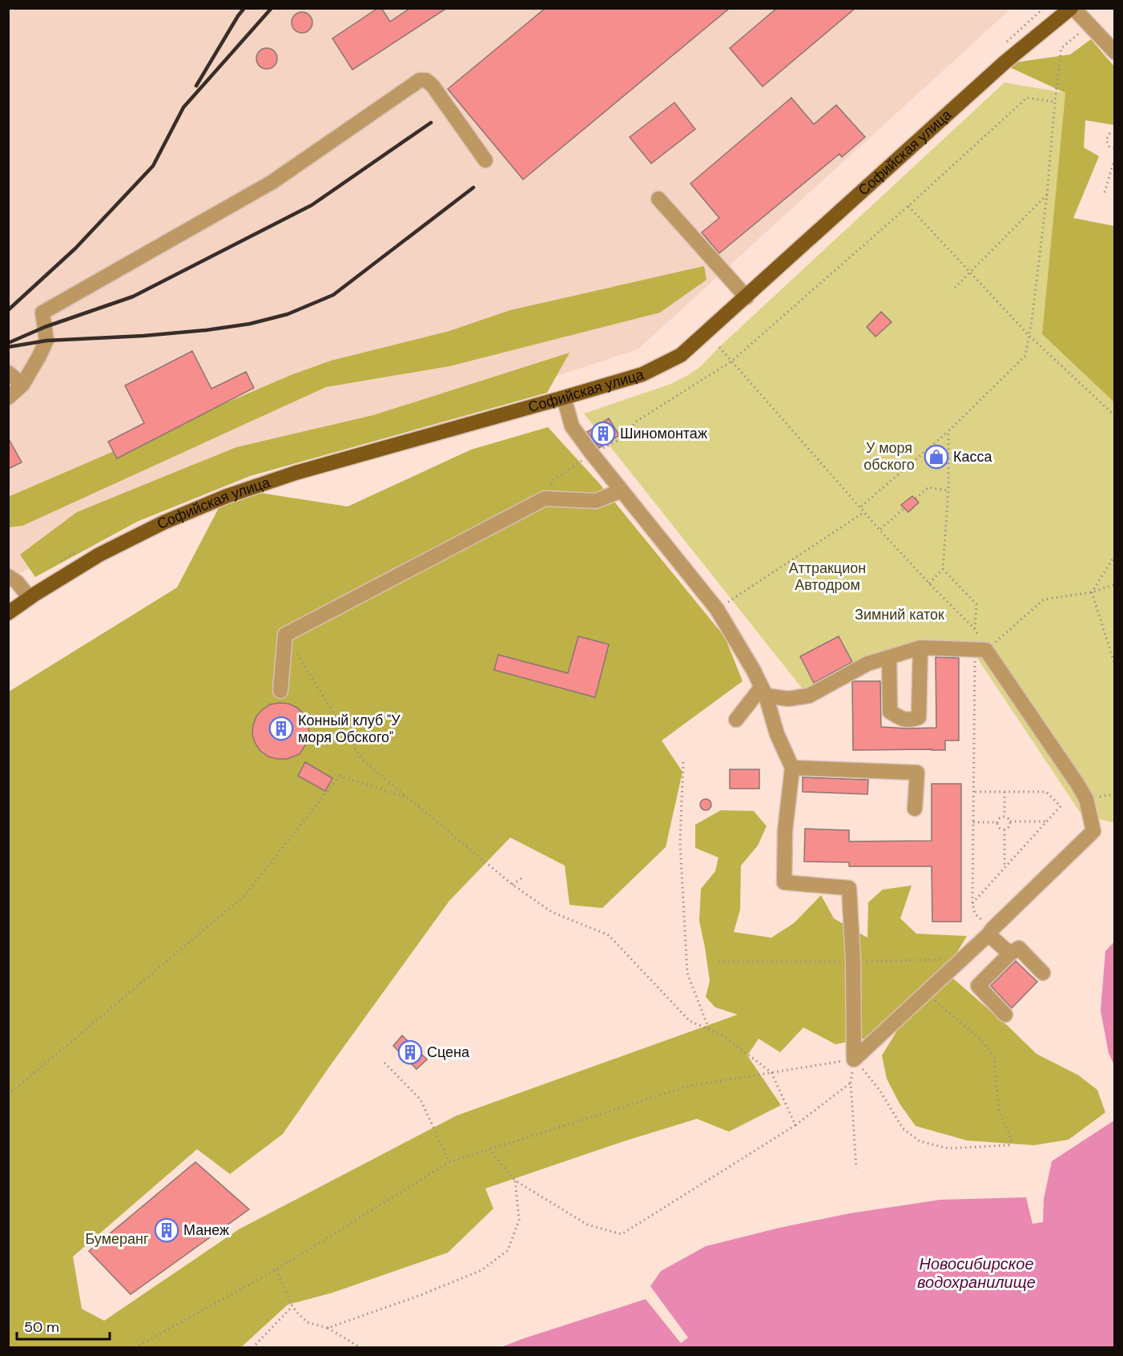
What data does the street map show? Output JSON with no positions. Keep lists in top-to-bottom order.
{
  "streets": {
    "main road": ["Софийская улица"]
  },
  "water": ["Новосибирское водохранилище"],
  "parks": [
    "У моря обского",
    "Аттракцион Автодром",
    "Зимний каток",
    "Бумеранг"
  ],
  "places": {
    "building": [
      "Шиномонтаж",
      "Конный клуб \"У моря Обского\"",
      "Сцена",
      "Манеж"
    ],
    "shop": ["Касса"]
  },
  "scale_bar": "50 m"
}
